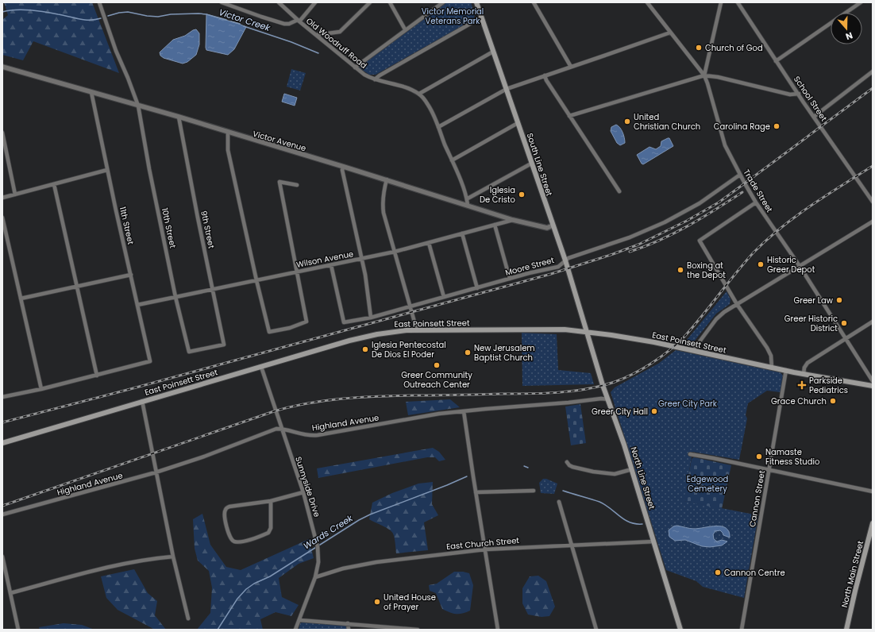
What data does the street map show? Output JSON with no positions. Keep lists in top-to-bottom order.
{
  "streets": {
    "main road": [
      "South Line Street",
      "East Poinsett Street",
      "North Line Street",
      "North Main Street"
    ],
    "street": [
      "Old Woodruff Road",
      "School Street",
      "Victor Avenue",
      "Trade Street",
      "11th Street",
      "10th Street",
      "9th Street",
      "Wilson Avenue",
      "Moore Street",
      "Highland Avenue",
      "Sunnyside Drive",
      "Cannon Street",
      "East Church Street"
    ]
  },
  "crossings": [
    ["Old Woodruff Road", "Victor Avenue"],
    ["Victor Avenue", "South Line Street"],
    ["Victor Avenue", "11th Street"],
    ["Victor Avenue", "10th Street"],
    ["Victor Avenue", "9th Street"],
    ["Victor Avenue", "Wilson Avenue"],
    ["South Line Street", "Moore Street"],
    ["South Line Street", "East Poinsett Street"],
    ["South Line Street", "North Line Street"],
    ["Trade Street", "Moore Street"],
    ["11th Street", "Wilson Avenue"],
    ["10th Street", "9th Street"],
    ["10th Street", "Wilson Avenue"],
    ["9th Street", "Wilson Avenue"],
    ["Wilson Avenue", "Moore Street"],
    ["East Poinsett Street", "North Line Street"],
    ["East Poinsett Street", "Sunnyside Drive"],
    ["East Poinsett Street", "Cannon Street"],
    ["Highland Avenue", "North Line Street"],
    ["Highland Avenue", "Sunnyside Drive"],
    ["North Line Street", "East Church Street"],
    ["Sunnyside Drive", "East Church Street"]
  ],
  "water": ["Victor Creek", "Wards Creek"],
  "parks": ["Victor Memorial Veterans Park", "Greer City Park", "Edgewood Cemetery"],
  "places": {
    "other": [
      "Church of God",
      "United Christian Church",
      "Carolina Rage",
      "Iglesia De Cristo",
      "Historic Greer Depot",
      "Boxing at the Depot",
      "Greer Law",
      "Greer Historic District",
      "Iglesia Pentecostal De Dios El Poder",
      "New Jerusalem Baptist Church",
      "Greer Community Outreach Center",
      "Grace Church",
      "Greer City Hall",
      "Namaste Fitness Studio",
      "Cannon Centre",
      "United House of Prayer"
    ],
    "health": ["Parkside Pediatrics"]
  },
  "north": "bottom"
}
